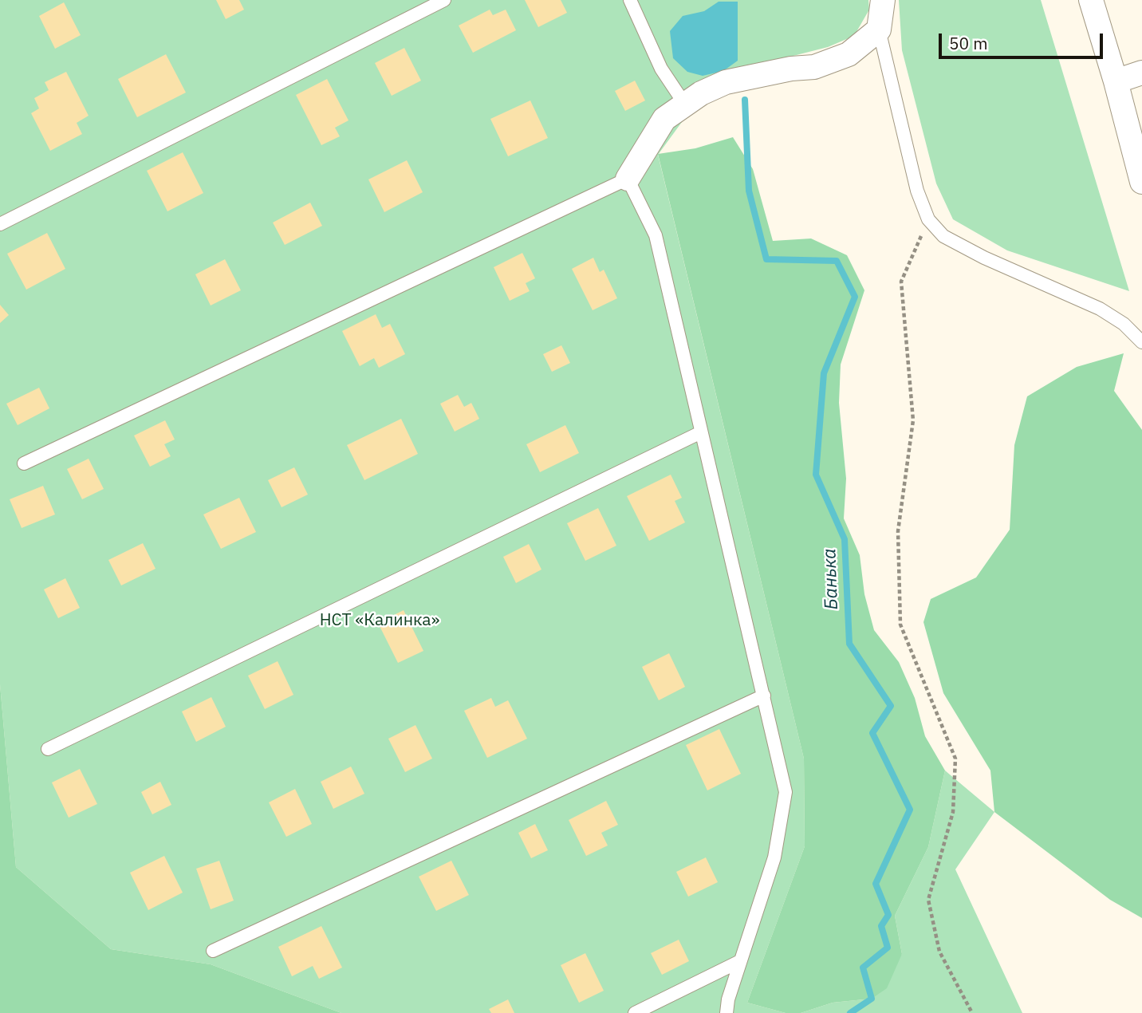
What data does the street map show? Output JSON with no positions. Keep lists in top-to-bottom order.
{
  "water": ["Банька"],
  "parks": ["НСТ «Калинка»"],
  "scale_bar": "50 m"
}
